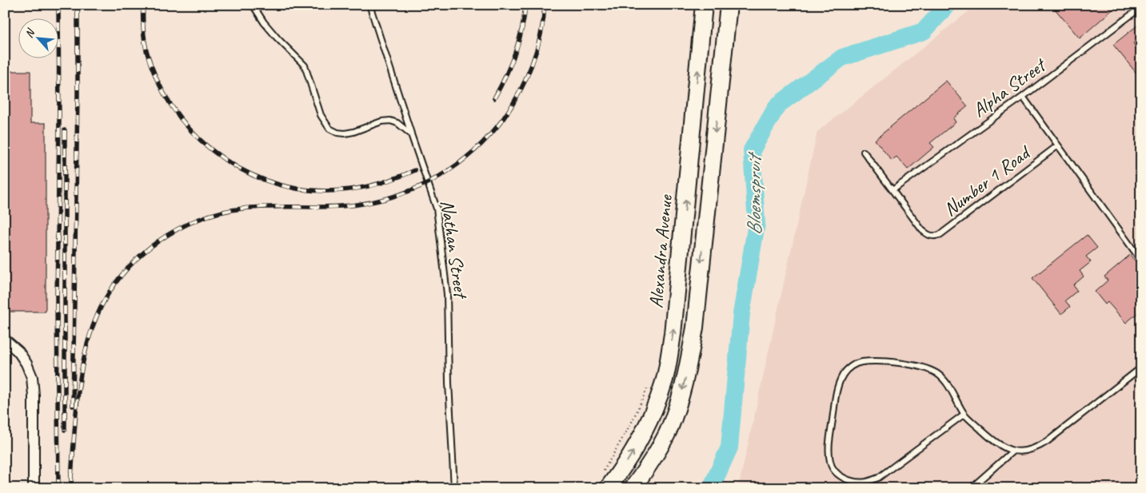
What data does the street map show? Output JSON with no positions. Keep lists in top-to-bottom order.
{
  "streets": {
    "highway": ["Alexandra Avenue"],
    "lane": ["Alpha Street", "Number 1 Road", "Nathan Street"]
  },
  "crossings": [
    ["Alpha Street", "Number 1 Road"]
  ],
  "water": ["Bloemspruit"],
  "north": "top left"
}
